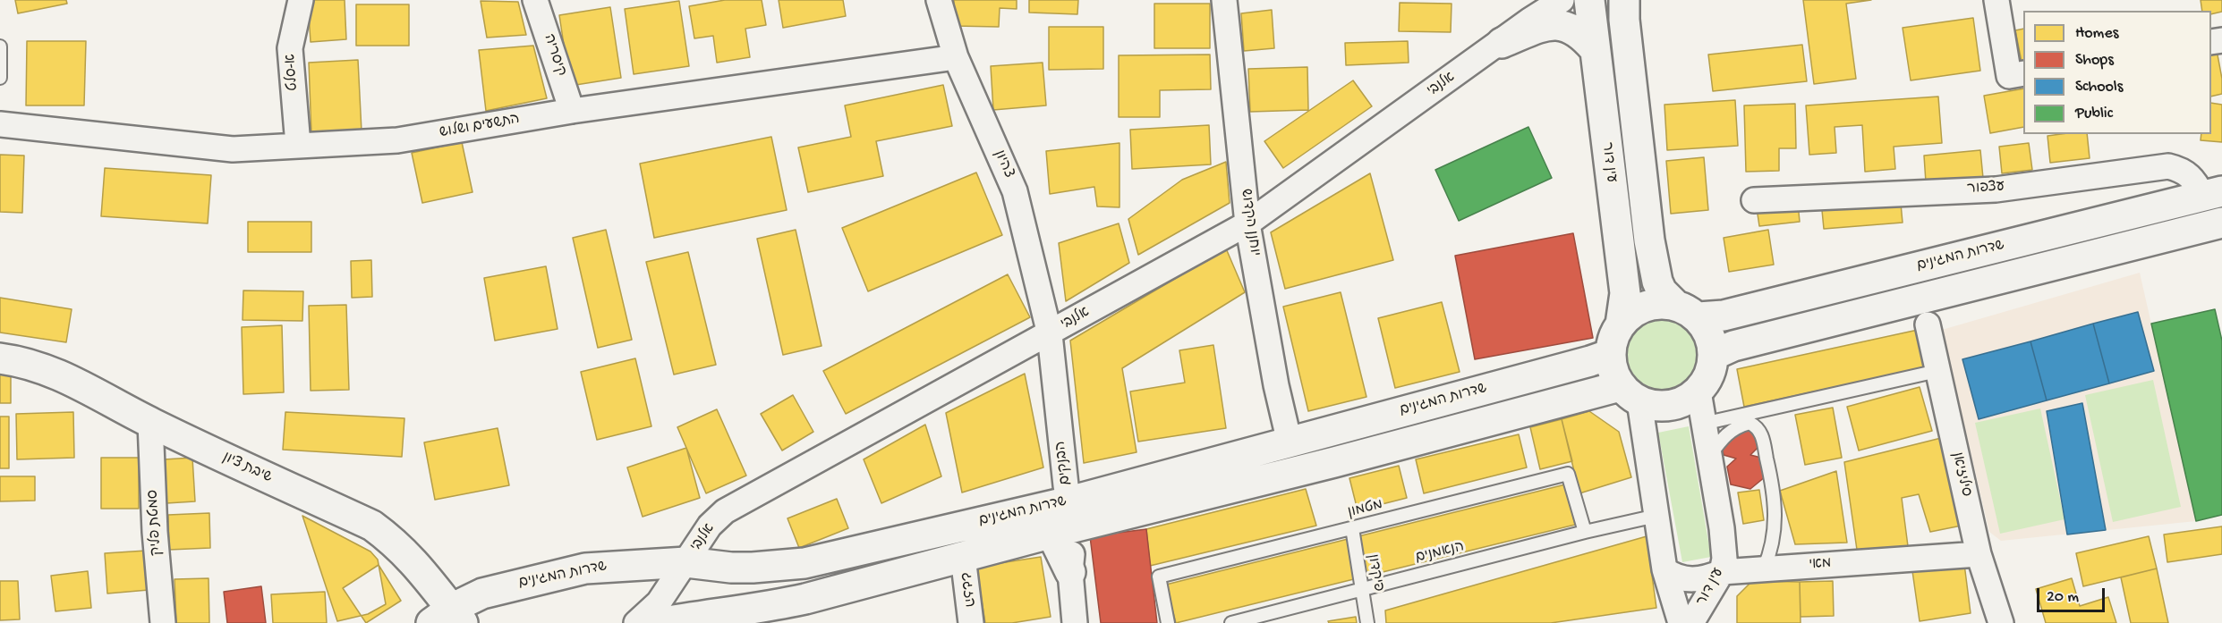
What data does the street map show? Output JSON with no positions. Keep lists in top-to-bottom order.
{
  "streets": {
    "street": [
      "קיסריה",
      "א-סלט",
      "אלנבי",
      "התשעים ושלוש",
      "עין דור",
      "צהיון",
      "עצפור",
      "יוחנן הקדוש",
      "שדרות המגינים",
      "הבנקים",
      "שיבת ציון",
      "סיליזיאן",
      "סמטת פליק",
      "מאי",
      "הזגג"
    ],
    "lane": ["מטמון", "הנאמנים", "פיקדון"]
  },
  "crossings": [
    ["קיסריה", "התשעים ושלוש"],
    ["א-סלט", "התשעים ושלוש"],
    ["אלנבי", "צהיון"],
    ["אלנבי", "יוחנן הקדוש"],
    ["אלנבי", "שדרות המגינים"],
    ["אלנבי", "הבנקים"],
    ["התשעים ושלוש", "צהיון"],
    ["עין דור", "שדרות המגינים"],
    ["עין דור", "הנאמנים"],
    ["עין דור", "מאי"],
    ["צהיון", "הבנקים"],
    ["עצפור", "שדרות המגינים"],
    ["יוחנן הקדוש", "שדרות המגינים"],
    ["שדרות המגינים", "הבנקים"],
    ["שדרות המגינים", "שיבת ציון"],
    ["שדרות המגינים", "הזגג"],
    ["שיבת ציון", "סמטת פליק"],
    ["סיליזיאן", "מאי"],
    ["מטמון", "הנאמנים"],
    ["מטמון", "פיקדון"],
    ["הנאמנים", "פיקדון"]
  ],
  "legend": [
    "Homes",
    "Shops",
    "Schools",
    "Public"
  ],
  "scale_bar": "20 m"
}
